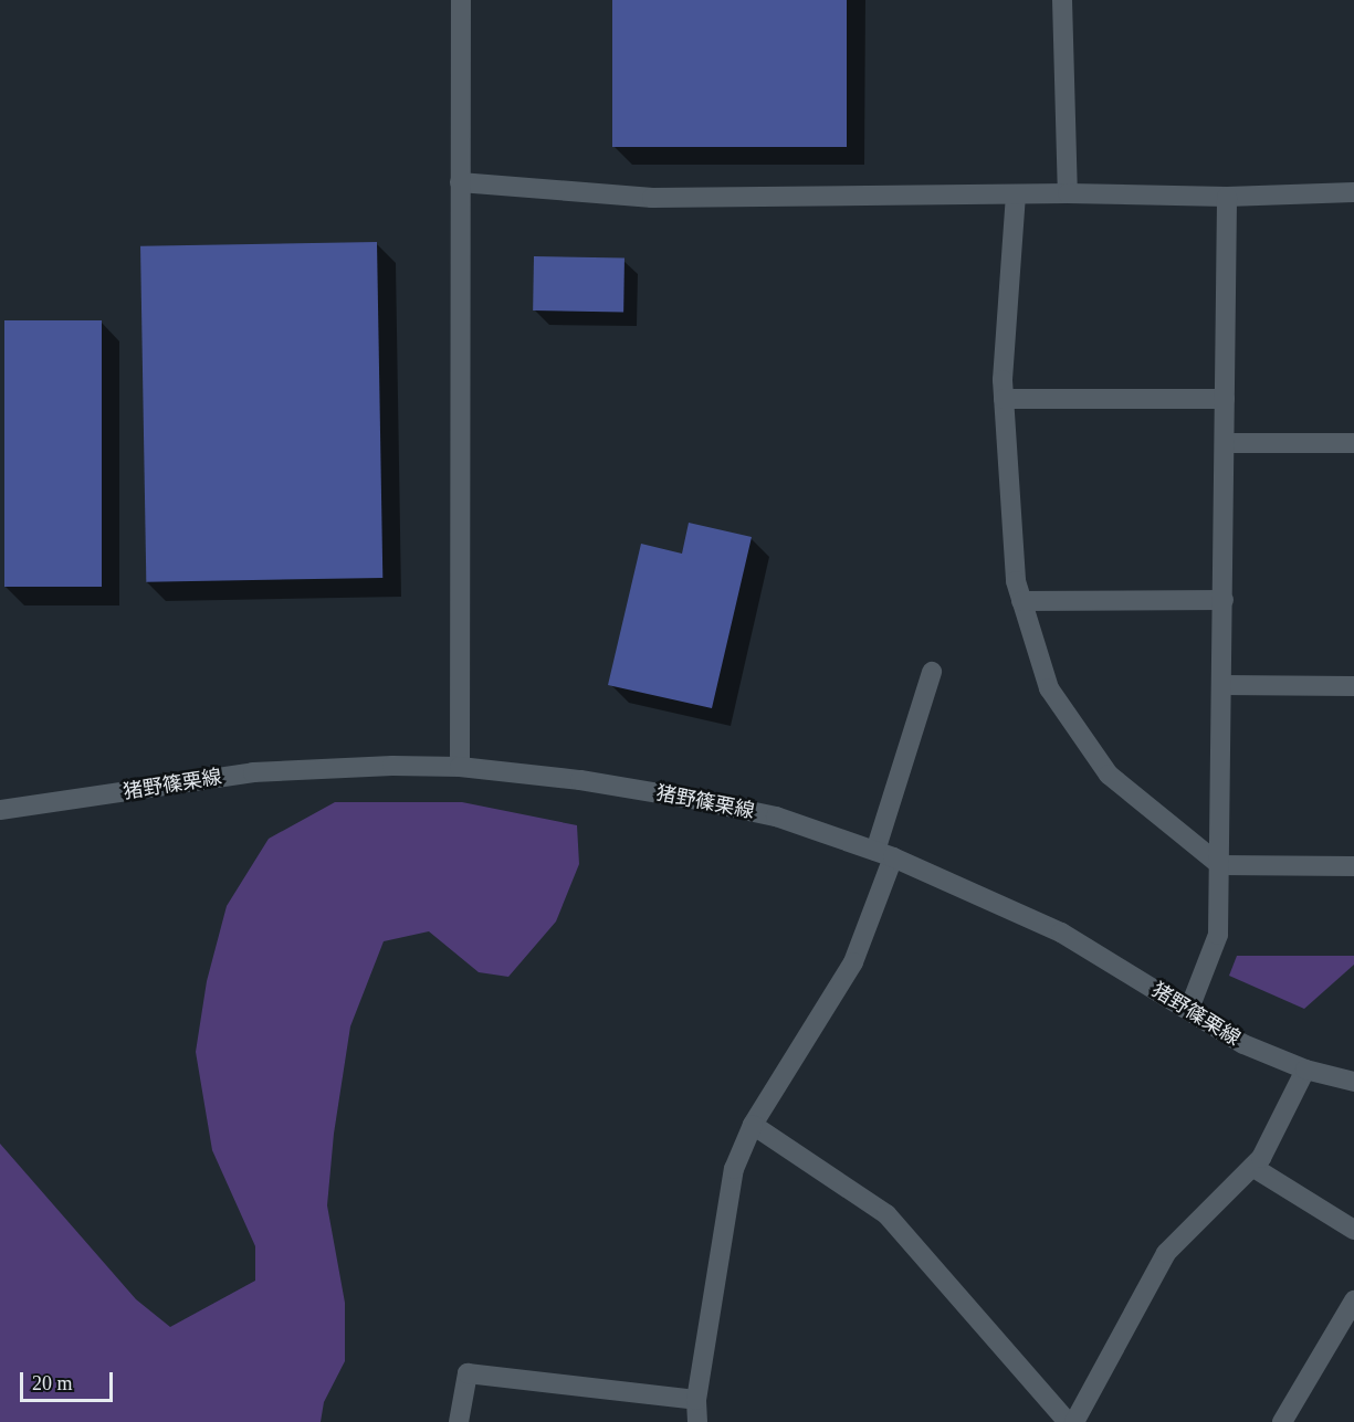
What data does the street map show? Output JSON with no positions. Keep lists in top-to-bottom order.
{
  "streets": {
    "street": ["猪野篠栗線"]
  },
  "scale_bar": "20 m"
}
